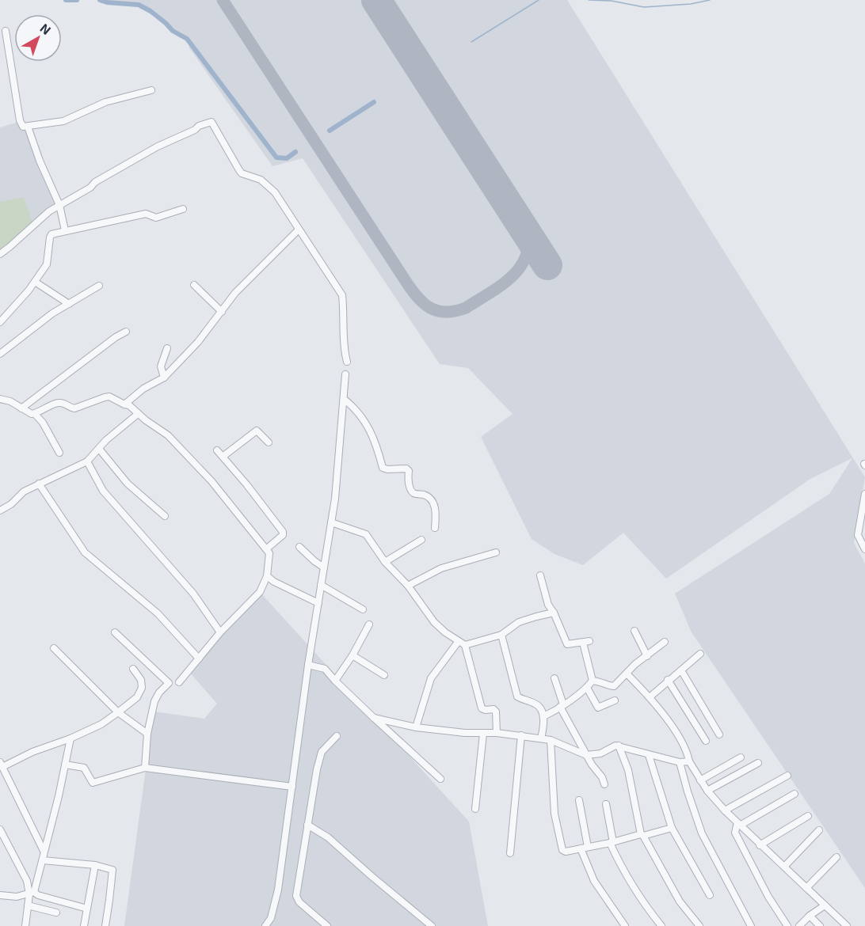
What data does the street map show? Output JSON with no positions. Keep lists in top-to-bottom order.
{
  "north": "top right"
}
